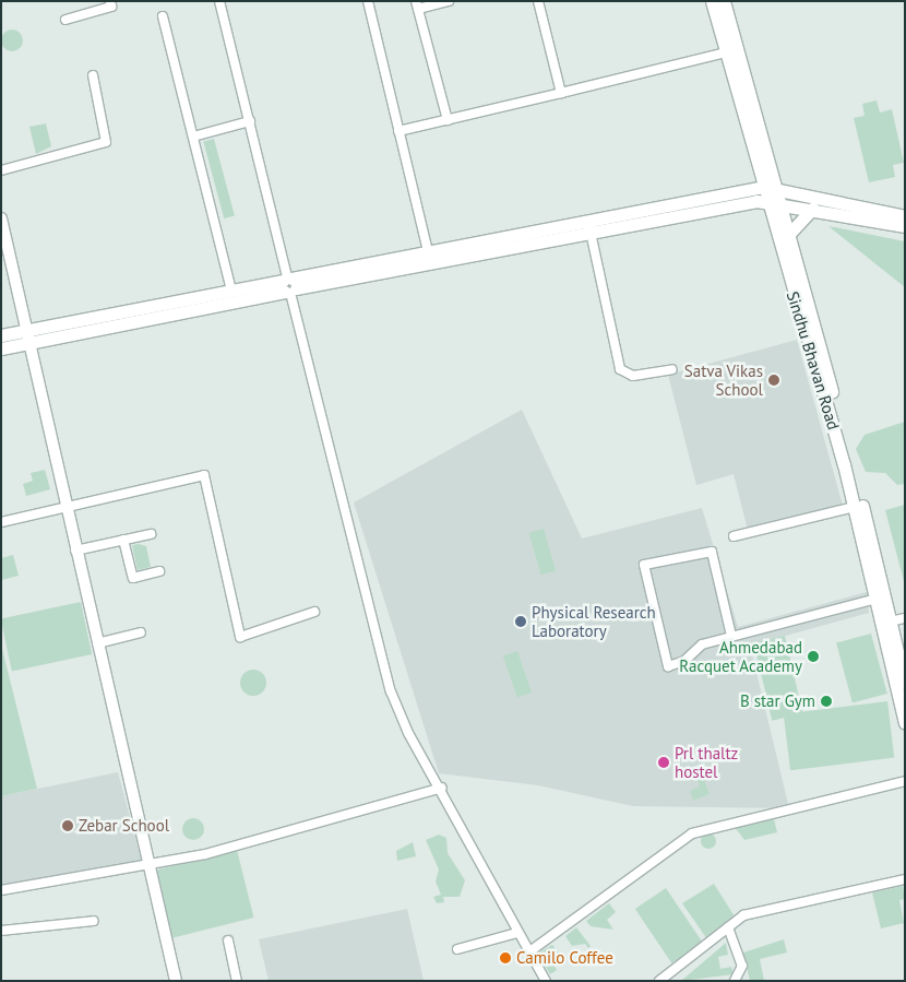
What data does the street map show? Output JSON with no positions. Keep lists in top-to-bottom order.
{
  "streets": {
    "main road": ["Sindhu Bhavan Road"]
  },
  "places": [
    "Satva Vikas School",
    "Physical Research Laboratory",
    "Ahmedabad Racquet Academy",
    "B star Gym",
    "Prl thaltz hostel",
    "Zebar School",
    "Camilo Coffee"
  ]
}
